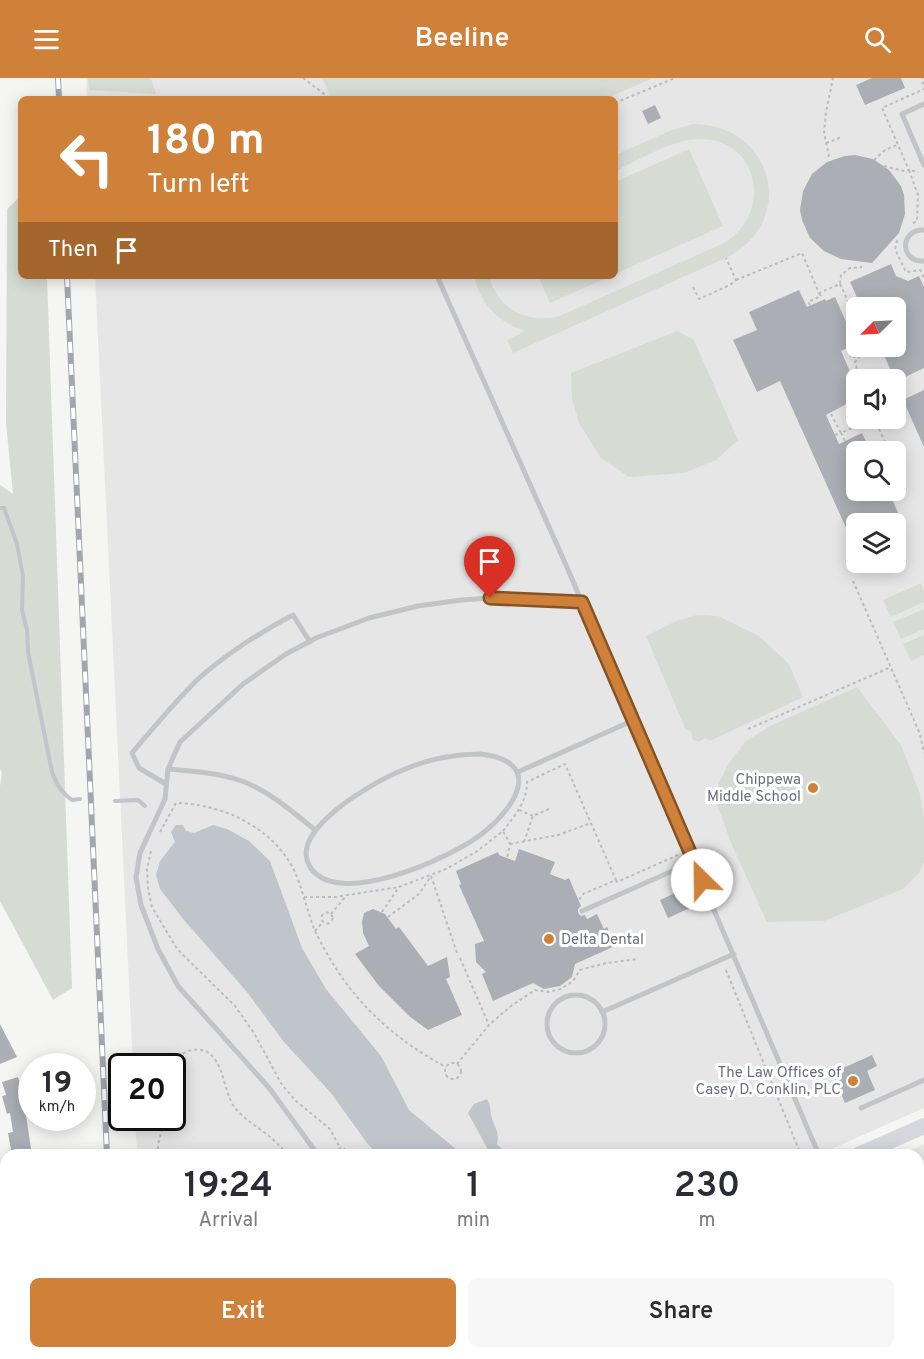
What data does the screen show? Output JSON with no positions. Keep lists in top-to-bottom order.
{
  "places": ["Chippewa Middle School", "Delta Dental", "The Law Offices of Casey D. Conklin, PLC"],
  "north": "bottom left",
  "page": {
    "header": "Beeline",
    "turn": ["180 m", "Turn left"],
    "then": "Then",
    "speed": "19 km/h",
    "limit": "20",
    "eta": [
      "19:24",
      "Arrival",
      "1",
      "min",
      "230",
      "m"
    ],
    "buttons": ["Exit", "Share"]
  }
}
